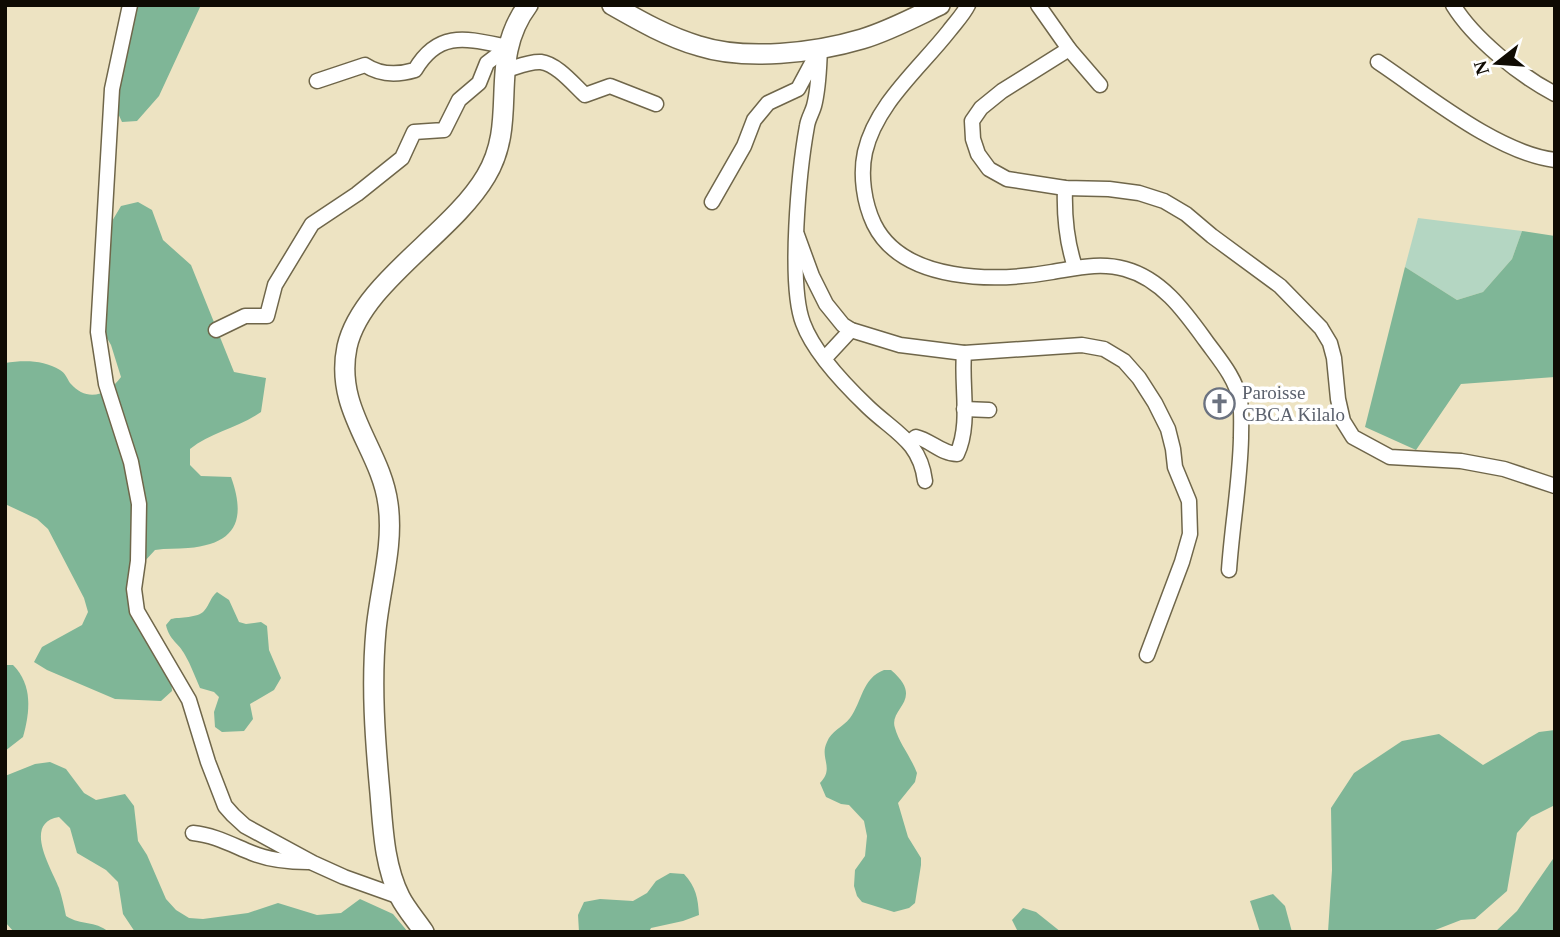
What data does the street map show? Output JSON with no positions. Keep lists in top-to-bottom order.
{
  "places": {
    "church": ["Paroisse CBCA Kilalo"]
  },
  "north": "left"
}
